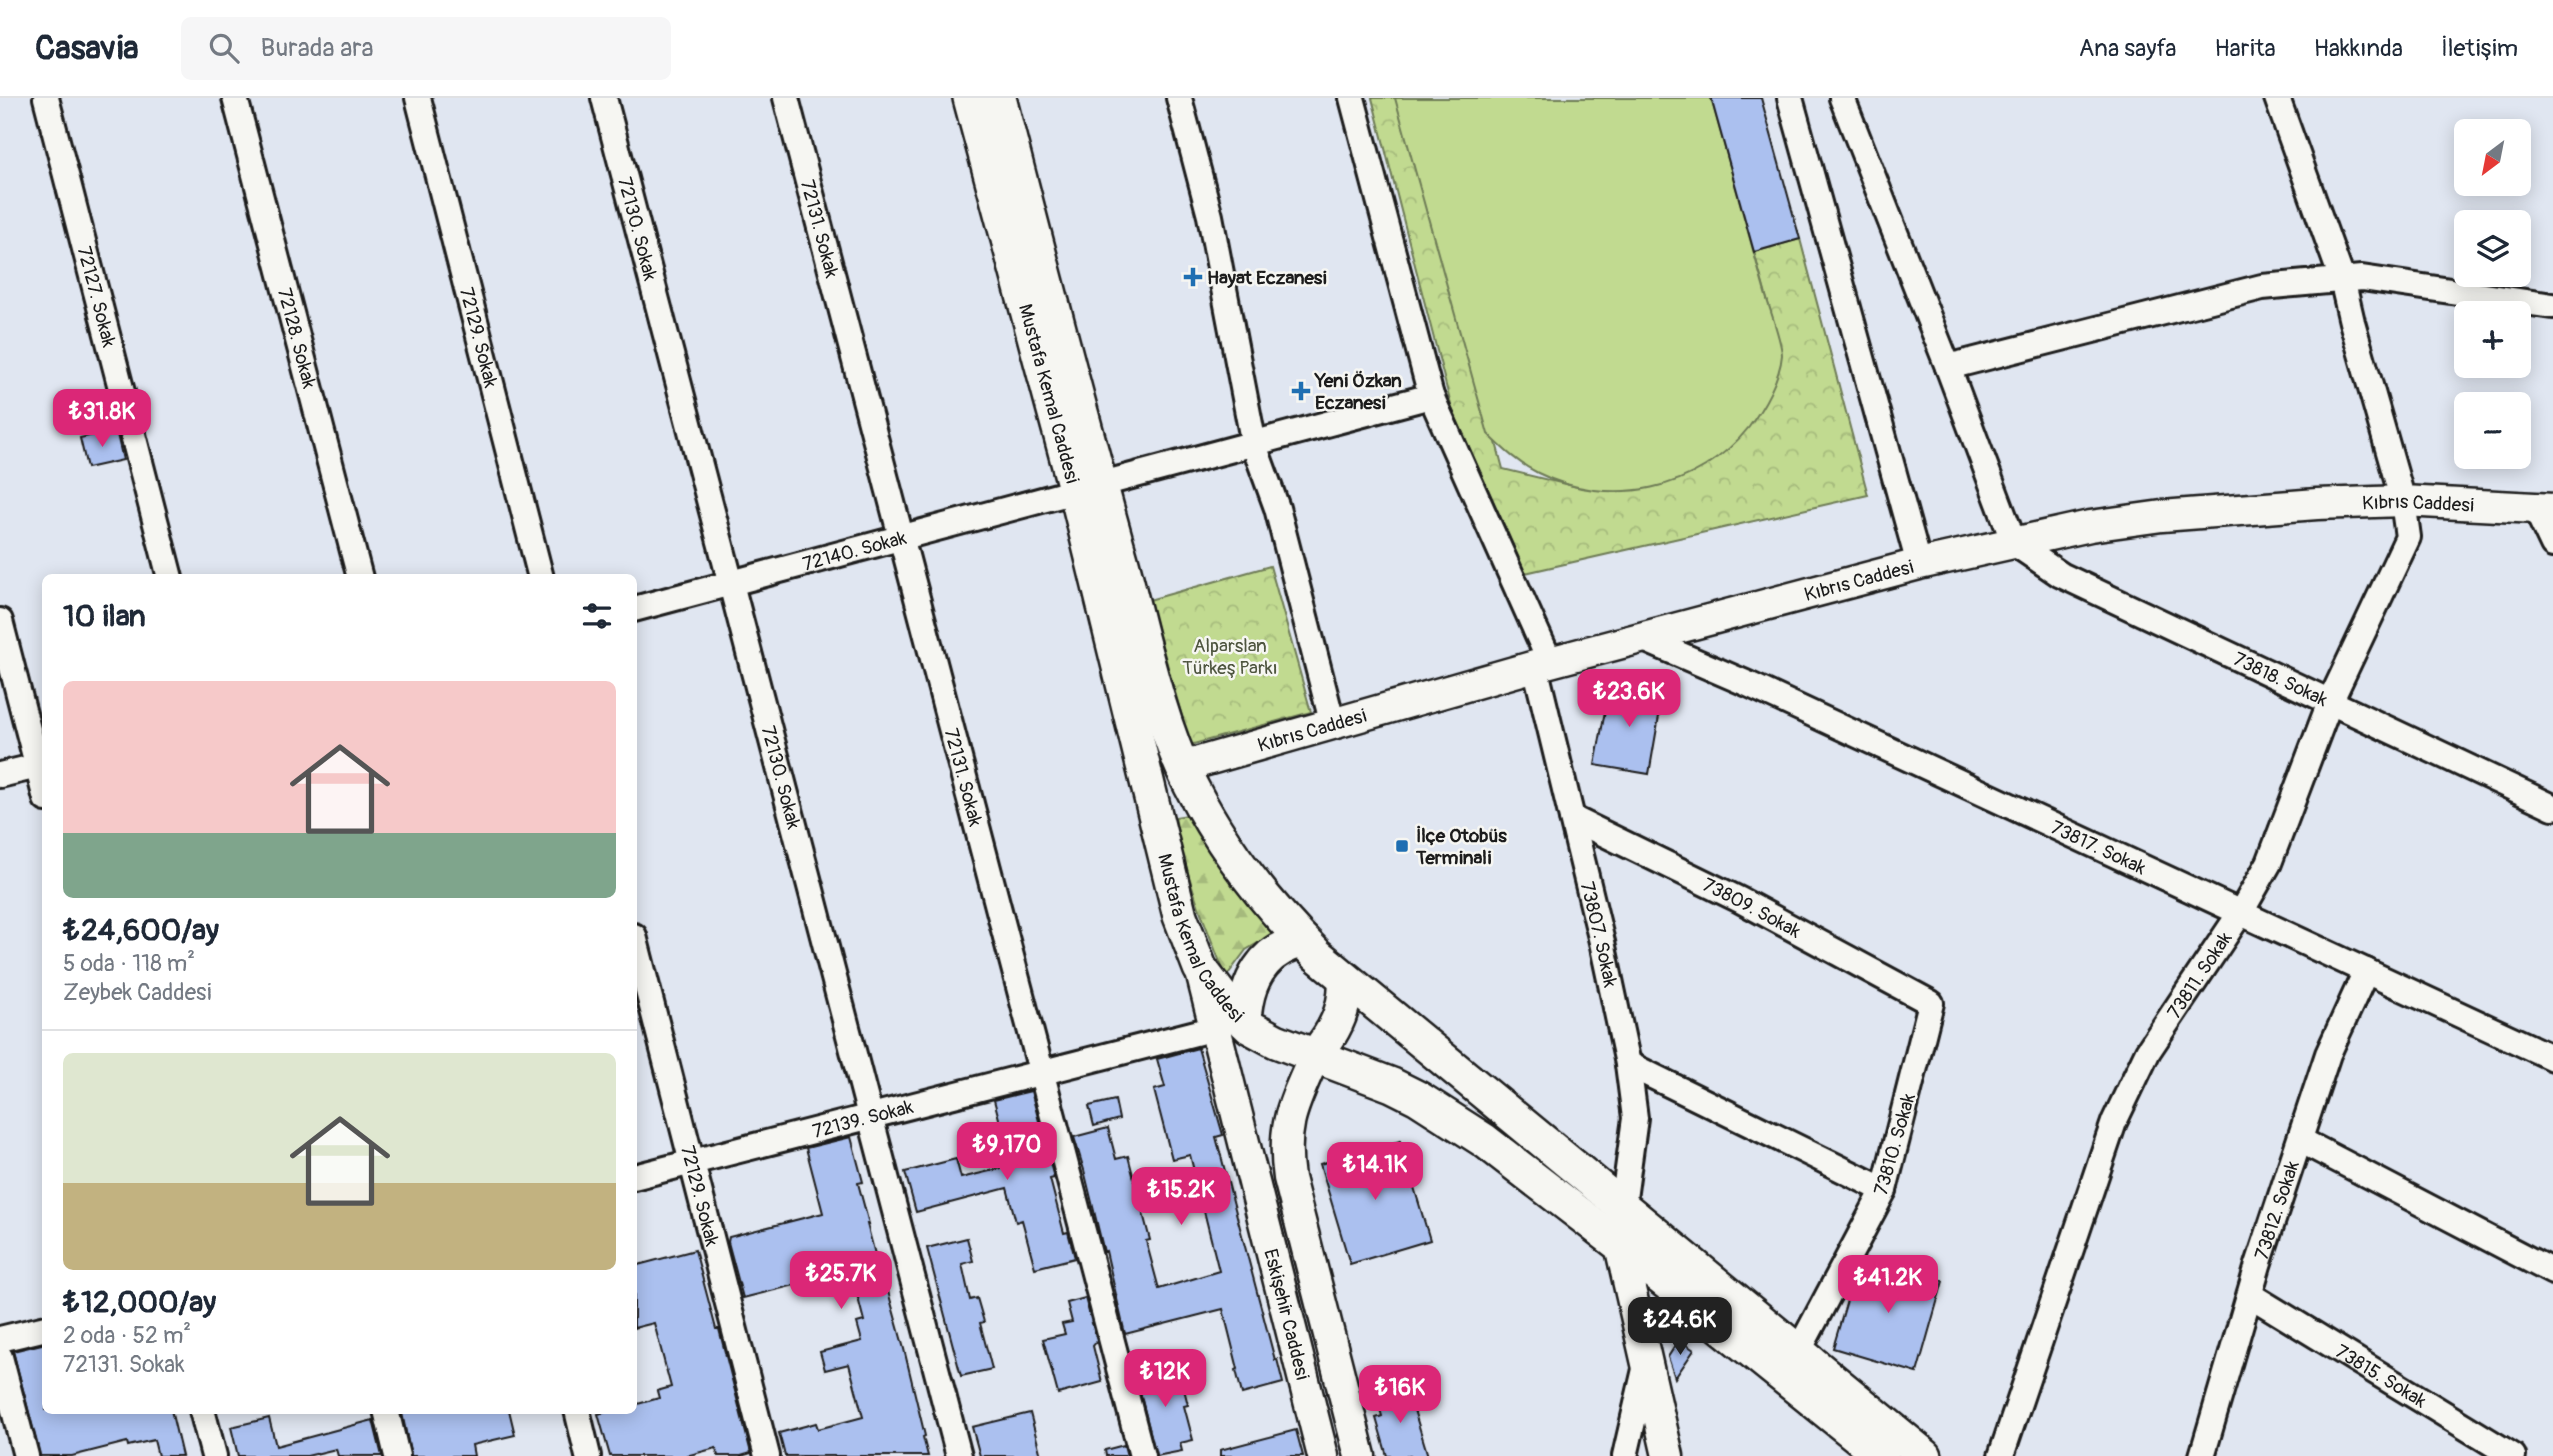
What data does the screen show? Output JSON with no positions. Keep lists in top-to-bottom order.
{
  "streets": {
    "main road": ["Mustafa Kemal Caddesi"],
    "street": [
      "72130. Sokak",
      "72131. Sokak",
      "72127. Sokak",
      "72128. Sokak",
      "72129. Sokak",
      "Kıbrıs Caddesi",
      "72140. Sokak",
      "73818. Sokak",
      "73817. Sokak",
      "73809. Sokak",
      "73807. Sokak",
      "73811. Sokak",
      "72139. Sokak",
      "73810. Sokak",
      "73812. Sokak",
      "Eskişehir Caddesi",
      "73815. Sokak"
    ]
  },
  "crossings": [
    ["72130. Sokak", "72140. Sokak"],
    ["72130. Sokak", "72139. Sokak"],
    ["72131. Sokak", "72140. Sokak"],
    ["72131. Sokak", "72139. Sokak"],
    ["72129. Sokak", "72139. Sokak"],
    ["Mustafa Kemal Caddesi", "Kıbrıs Caddesi"],
    ["Mustafa Kemal Caddesi", "72140. Sokak"],
    ["Mustafa Kemal Caddesi", "73807. Sokak"],
    ["Mustafa Kemal Caddesi", "72139. Sokak"],
    ["Mustafa Kemal Caddesi", "73810. Sokak"],
    ["Mustafa Kemal Caddesi", "Eskişehir Caddesi"],
    ["Kıbrıs Caddesi", "73818. Sokak"],
    ["Kıbrıs Caddesi", "73817. Sokak"],
    ["Kıbrıs Caddesi", "73807. Sokak"],
    ["Kıbrıs Caddesi", "73811. Sokak"],
    ["72140. Sokak", "73807. Sokak"],
    ["73818. Sokak", "73811. Sokak"],
    ["73817. Sokak", "73811. Sokak"],
    ["73817. Sokak", "73812. Sokak"],
    ["73809. Sokak", "73807. Sokak"],
    ["73809. Sokak", "73810. Sokak"],
    ["72139. Sokak", "Eskişehir Caddesi"],
    ["73812. Sokak", "73815. Sokak"]
  ],
  "parks": ["Alparslan Türkeş Parkı"],
  "places": {
    "health": ["Hayat Eczanesi", "Yeni Özkan Eczanesi"],
    "transit": ["İlçe Otobüs Terminali"]
  },
  "north": "bottom left",
  "page": {
    "header": "Casavia",
    "search": "Burada ara",
    "nav": [
      "Ana sayfa",
      "Harita",
      "Hakkında",
      "İletişim"
    ],
    "map_buttons": ["+", "−"],
    "price": [
      "₺31.8K",
      "₺23.6K",
      "₺9,170",
      "₺14.1K",
      "₺15.2K",
      "₺25.7K",
      "₺41.2K",
      "₺24.6K",
      "₺12K",
      "₺16K"
    ],
    "heading": "10 ilan",
    "list": [
      {
        "name": "₺24,600/ay",
        "note": "5 oda · 118 m² · Zeybek Caddesi"
      },
      {
        "name": "₺12,000/ay",
        "note": "2 oda · 52 m² · 72131. Sokak"
      }
    ]
  }
}
